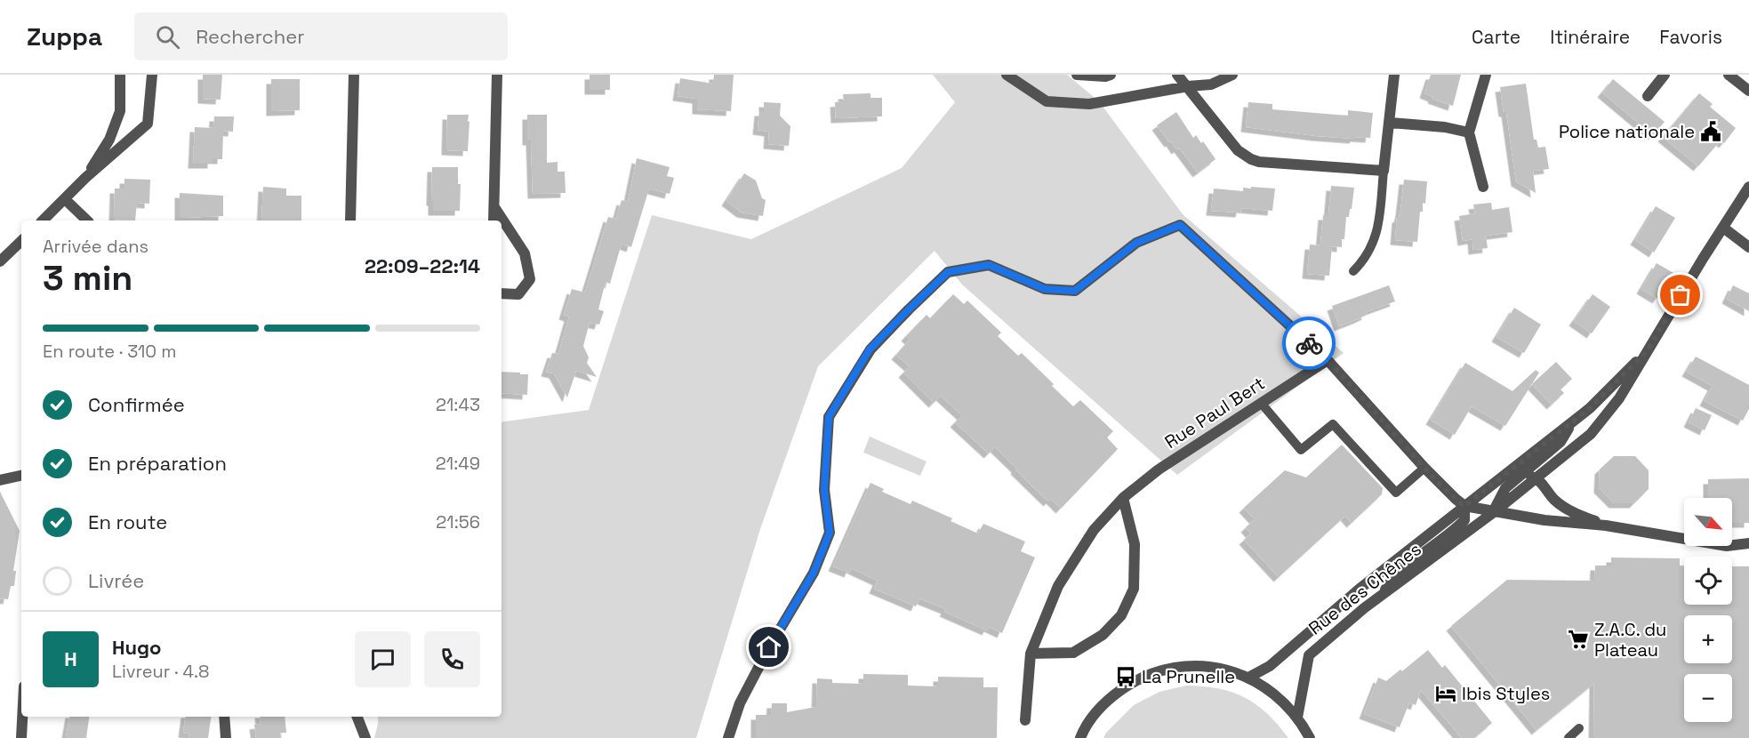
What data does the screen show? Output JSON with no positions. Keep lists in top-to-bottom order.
{
  "streets": {
    "street": ["Rue Paul Bert", "Rue des Chênes"]
  },
  "places": {
    "public building": ["Police nationale"],
    "supermarket": ["Z.A.C. du Plateau"],
    "bus stop": ["La Prunelle"],
    "hotel": ["Ibis Styles"]
  },
  "north": "bottom right",
  "page": {
    "header": "Zuppa",
    "search": "Rechercher",
    "nav": ["Carte", "Itinéraire", "Favoris"],
    "heading": ["3 min", "Arrivée dans", "22:09–22:14"],
    "panel": ["Hugo", "Livreur · 4.8"],
    "bar": "En route · 310 m",
    "list": [
      ["Confirmée", "21:43"],
      ["En préparation", "21:49"],
      ["En route", "21:56"],
      "Livrée"
    ],
    "map_buttons": ["+", "−"],
    "round": "H"
  }
}
